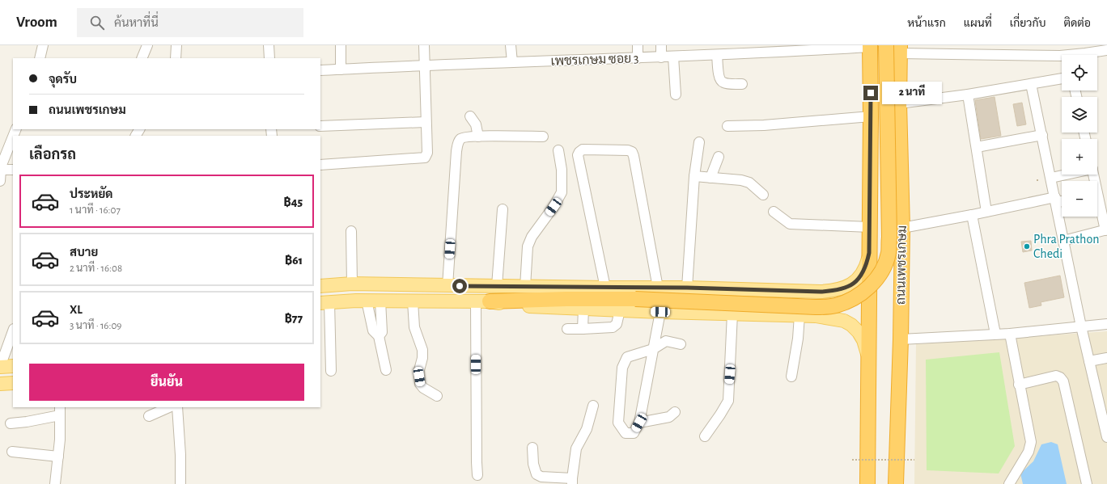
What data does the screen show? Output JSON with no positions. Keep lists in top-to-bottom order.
{
  "streets": {
    "highway": ["ถนนเพชรเกษม"],
    "street": ["เพชรเกษม ซอย 3"]
  },
  "places": ["Phra Prathon Chedi"],
  "page": {
    "header": "Vroom",
    "search": "ค้นหาที่นี่",
    "nav": [
      "หน้าแรก",
      "แผนที่",
      "เกี่ยวกับ",
      "ติดต่อ"
    ],
    "map_buttons": ["+", "−"],
    "banner": ["จุดรับ", "ถนนเพชรเกษม"],
    "bubble": "2 นาที",
    "heading": "เลือกรถ",
    "list": [
      {
        "name": "ประหยัด",
        "note": "1 นาที · 16:07",
        "value": "฿45"
      },
      {
        "name": "สบาย",
        "note": "2 นาที · 16:08",
        "value": "฿61"
      },
      {
        "name": "XL",
        "note": "3 นาที · 16:09",
        "value": "฿77"
      }
    ],
    "buttons": "ยืนยัน"
  }
}
